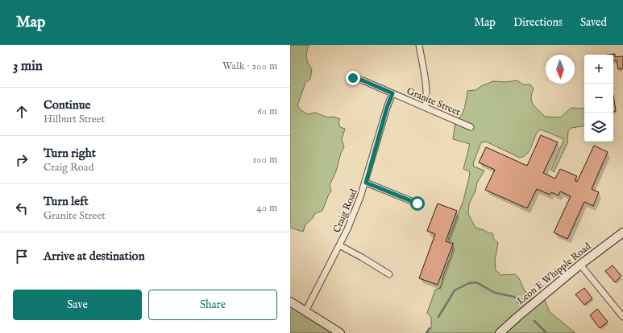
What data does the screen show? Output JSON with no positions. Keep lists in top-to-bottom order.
{
  "streets": {
    "street": ["Granite Street", "Craig Road", "Leon E Whipple Road"]
  },
  "crossings": [
    ["Granite Street", "Craig Road"]
  ],
  "north": "bottom",
  "page": {
    "header": "Map",
    "nav": ["Map", "Directions", "Saved"],
    "heading": ["3 min", "Walk · 200 m"],
    "map_buttons": ["+", "−"],
    "list": [
      ["Continue", "Hilburt Street", "60 m"],
      ["Turn right", "Craig Road", "100 m"],
      ["Turn left", "Granite Street", "40 m"],
      "Arrive at destination"
    ],
    "buttons": ["Save", "Share"]
  }
}
